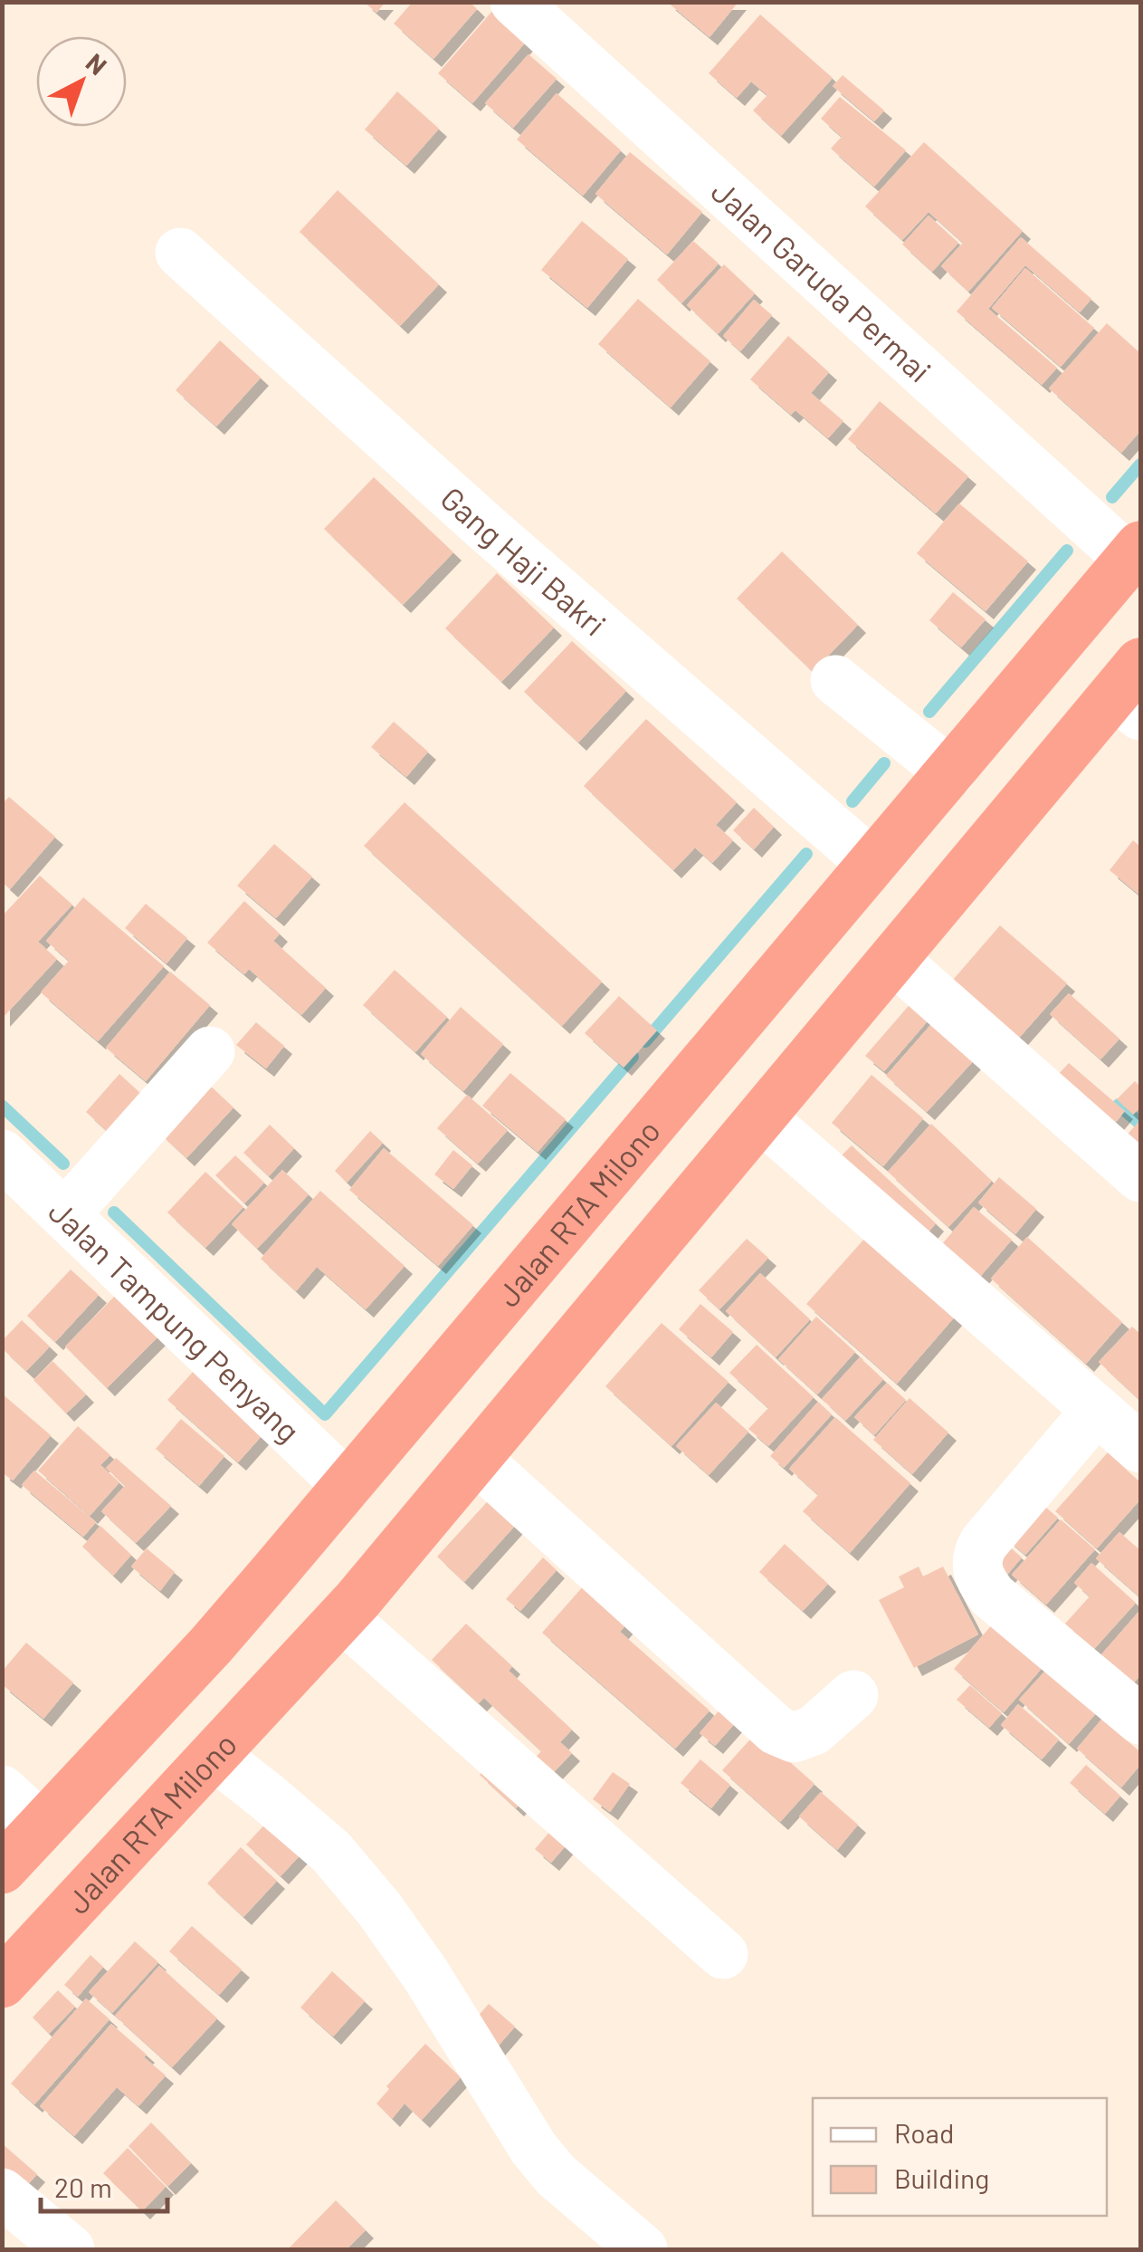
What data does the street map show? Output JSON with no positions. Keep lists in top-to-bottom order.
{
  "streets": {
    "highway": ["Jalan RTA Milono"],
    "street": ["Jalan Garuda Permai", "Gang Haji Bakri", "Jalan Tampung Penyang"]
  },
  "crossings": [
    ["Jalan Garuda Permai", "Jalan RTA Milono"],
    ["Gang Haji Bakri", "Jalan RTA Milono"],
    ["Jalan RTA Milono", "Jalan Tampung Penyang"]
  ],
  "legend": ["Road", "Building"],
  "scale_bar": "20 m",
  "north": "top right"
}
